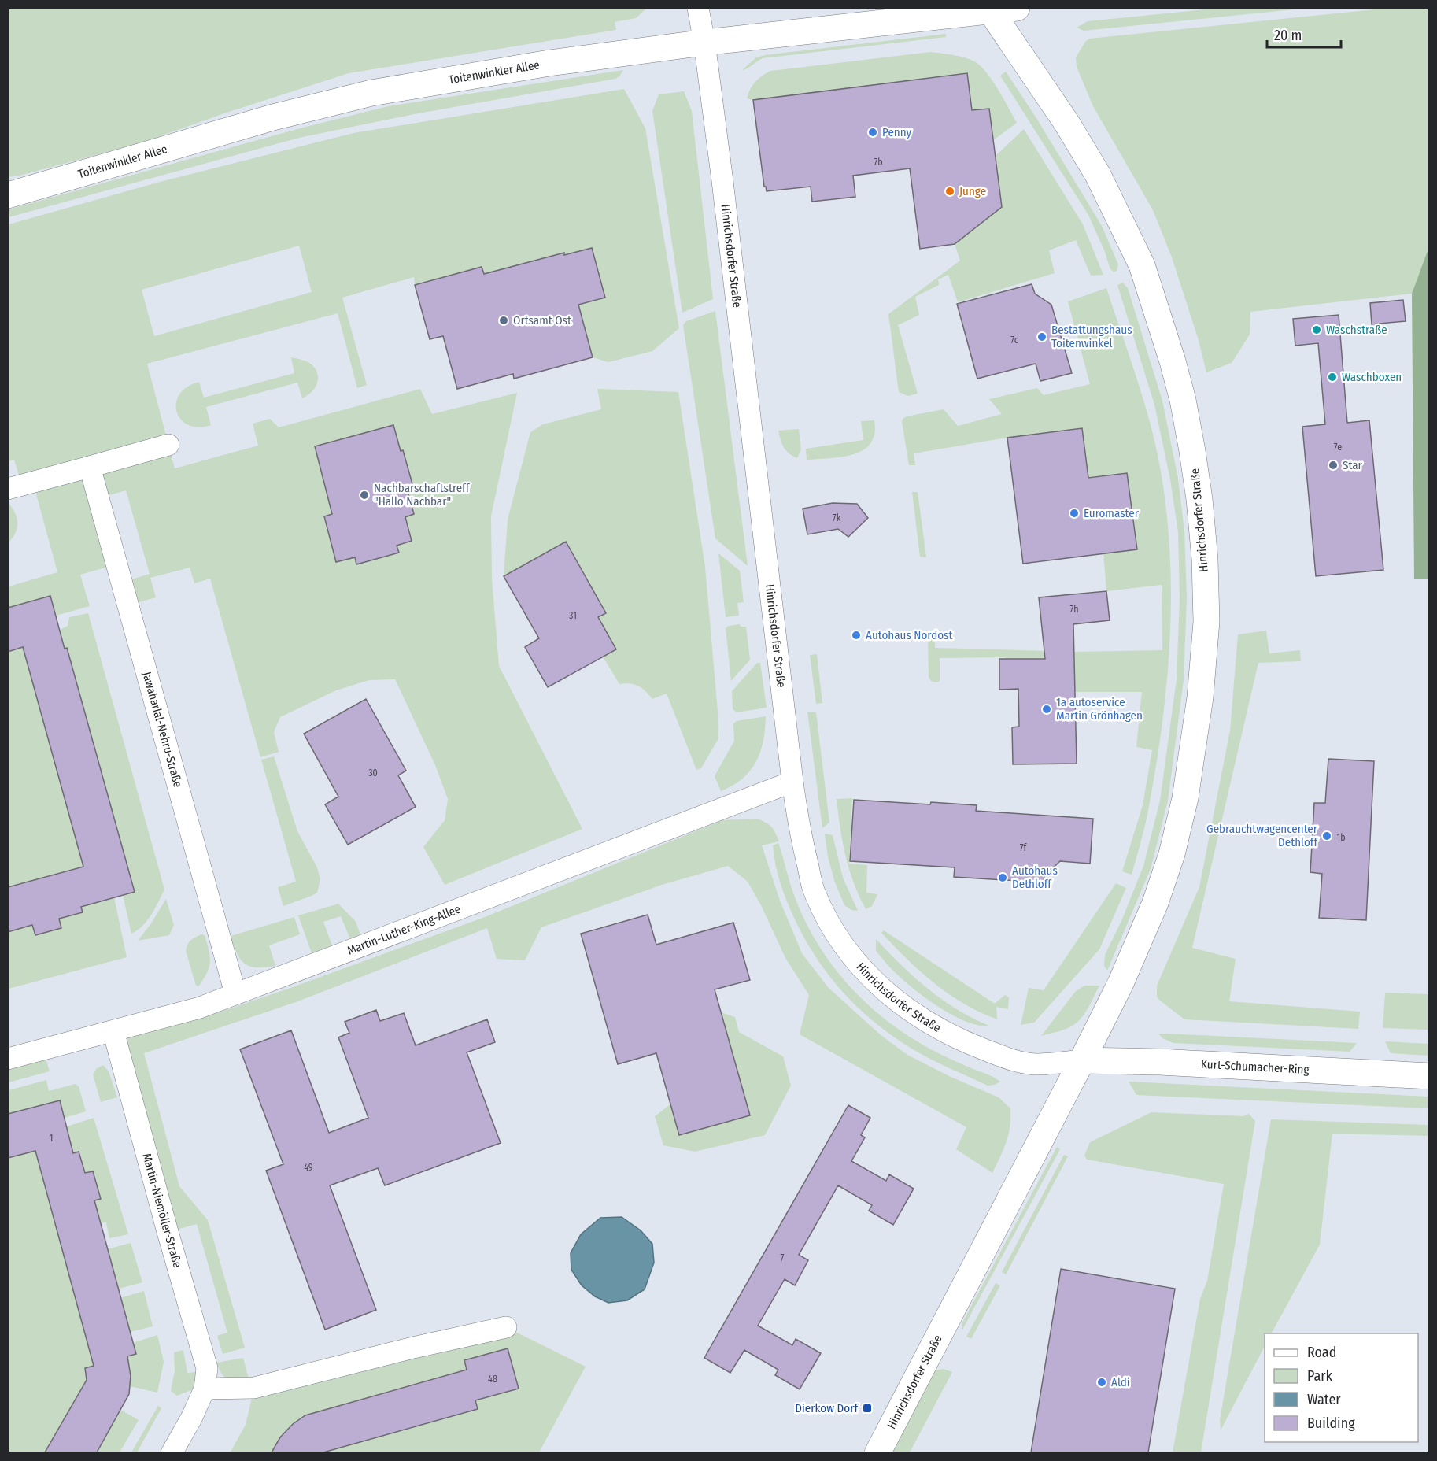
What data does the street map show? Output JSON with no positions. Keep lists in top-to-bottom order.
{
  "streets": {
    "street": [
      "Toitenwinkler Allee",
      "Hinrichsdorfer Straße",
      "Jawaharlal-Nehru-Straße",
      "Martin-Luther-King-Allee",
      "Kurt-Schumacher-Ring",
      "Martin-Niemöller-Straße"
    ]
  },
  "crossings": [
    ["Toitenwinkler Allee", "Hinrichsdorfer Straße"],
    ["Hinrichsdorfer Straße", "Martin-Luther-King-Allee"],
    ["Hinrichsdorfer Straße", "Kurt-Schumacher-Ring"],
    ["Jawaharlal-Nehru-Straße", "Martin-Luther-King-Allee"],
    ["Martin-Luther-King-Allee", "Martin-Niemöller-Straße"]
  ],
  "places": {
    "other": [
      "Penny",
      "Junge",
      "Ortsamt Ost",
      "Waschstraße",
      "Bestattungshaus Toitenwinkel",
      "Waschboxen",
      "Star",
      "Nachbarschaftstreff \"Hallo Nachbar\"",
      "Euromaster",
      "Autohaus Nordost",
      "1a autoservice Martin Grönhagen",
      "Gebrauchtwagencenter Dethloff",
      "Autohaus Dethloff",
      "Aldi"
    ],
    "transit": ["Dierkow Dorf"]
  },
  "house_numbers": [
    "7b",
    "7c",
    "7e",
    "7k",
    "7h",
    "31",
    "30",
    "1b",
    "7f",
    "1",
    "49",
    "7",
    "48"
  ],
  "legend": [
    "Road",
    "Park",
    "Water",
    "Building"
  ],
  "scale_bar": "20 m"
}
